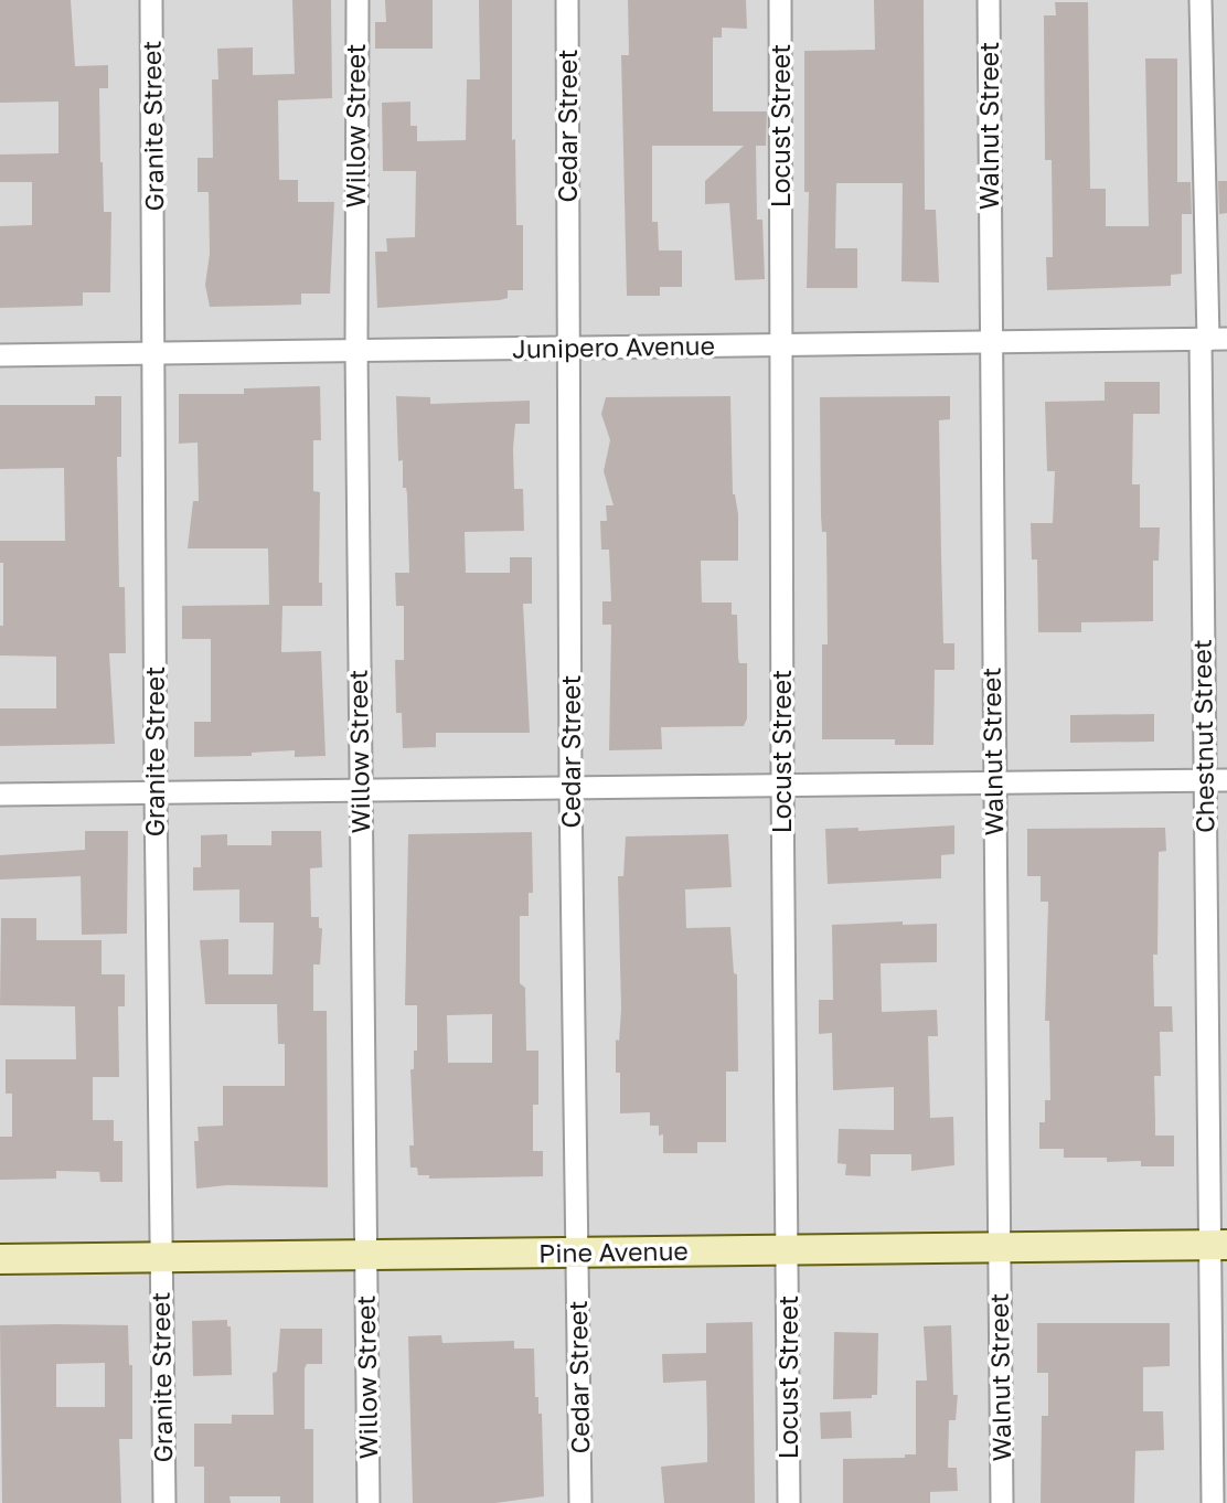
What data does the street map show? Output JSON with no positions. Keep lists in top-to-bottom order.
{
  "streets": {
    "main road": ["Pine Avenue"],
    "street": [
      "Granite Street",
      "Willow Street",
      "Cedar Street",
      "Locust Street",
      "Walnut Street",
      "Junipero Avenue",
      "Chestnut Street"
    ]
  },
  "crossings": [
    ["Granite Street", "Junipero Avenue"],
    ["Granite Street", "Pine Avenue"],
    ["Willow Street", "Junipero Avenue"],
    ["Willow Street", "Pine Avenue"],
    ["Cedar Street", "Junipero Avenue"],
    ["Cedar Street", "Pine Avenue"],
    ["Locust Street", "Junipero Avenue"],
    ["Locust Street", "Pine Avenue"],
    ["Walnut Street", "Junipero Avenue"],
    ["Walnut Street", "Pine Avenue"],
    ["Junipero Avenue", "Chestnut Street"],
    ["Chestnut Street", "Pine Avenue"]
  ]
}
